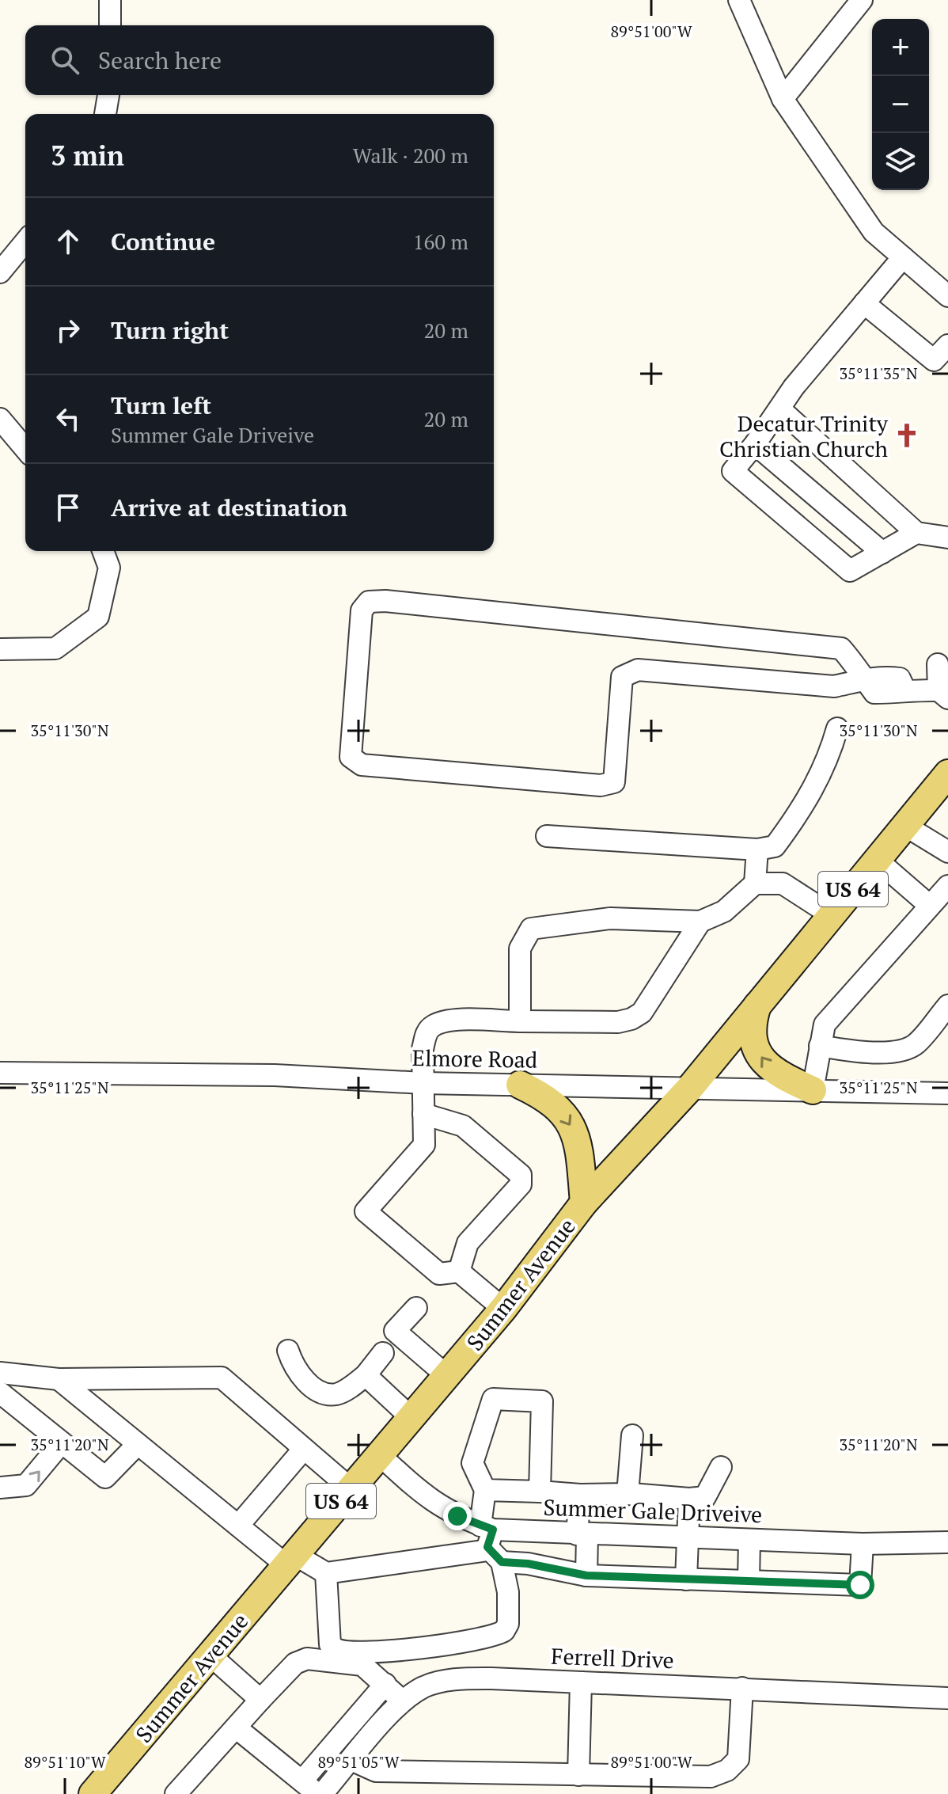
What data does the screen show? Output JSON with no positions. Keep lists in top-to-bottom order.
{
  "streets": {
    "main road": ["US 64", "Summer Avenue"],
    "street": ["Elmore Road", "Summer Gale Driveive", "Ferrell Drive"]
  },
  "crossings": [
    ["Elmore Road", "Summer Avenue"],
    ["Summer Avenue", "Summer Gale Driveive"]
  ],
  "places": {
    "church": ["Decatur Trinity Christian Church"]
  },
  "page": {
    "map_buttons": ["+", "−"],
    "search": "Search here",
    "heading": ["3 min", "Walk · 200 m"],
    "list": [
      ["Continue", "160 m"],
      ["Turn right", "20 m"],
      ["Turn left", "Summer Gale Driveive", "20 m"],
      "Arrive at destination"
    ]
  },
  "coordinates": [
    "89°51'00\"W",
    "35°11'35\"N",
    "35°11'30\"N",
    "35°11'25\"N",
    "35°11'20\"N",
    "89°51'10\"W",
    "89°51'05\"W"
  ]
}
